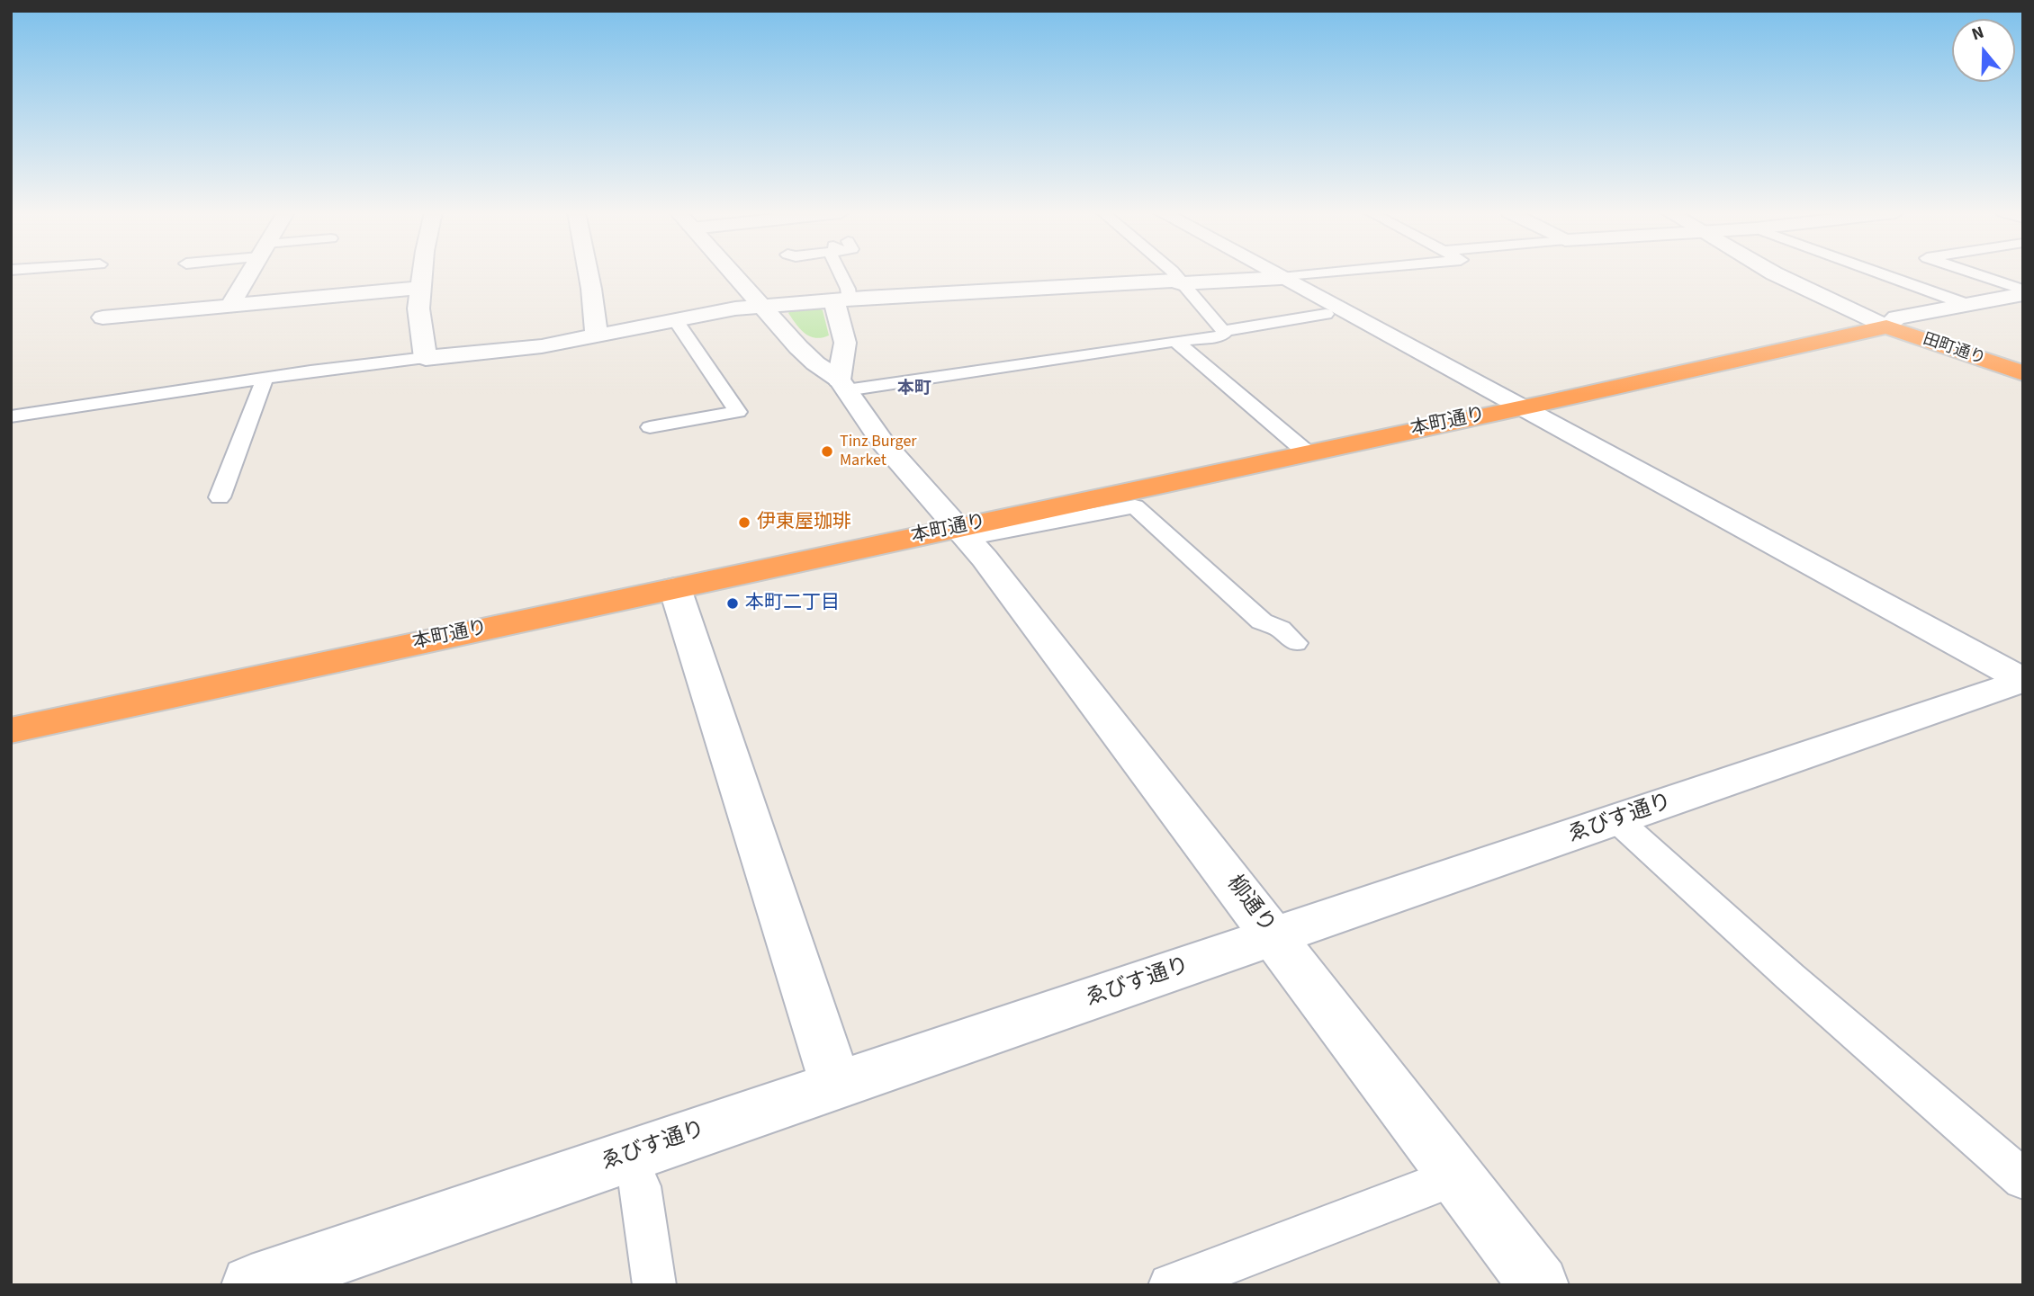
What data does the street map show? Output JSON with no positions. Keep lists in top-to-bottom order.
{
  "streets": {
    "highway": ["田町通り", "本町通り"],
    "street": ["ゑびす通り", "柳通り"]
  },
  "crossings": [
    ["田町通り", "本町通り"],
    ["本町通り", "柳通り"],
    ["ゑびす通り", "柳通り"]
  ],
  "districts": ["本町"],
  "places": ["Tinz Burger Market", "伊東屋珈琲", "本町二丁目"],
  "north": "top"
}
